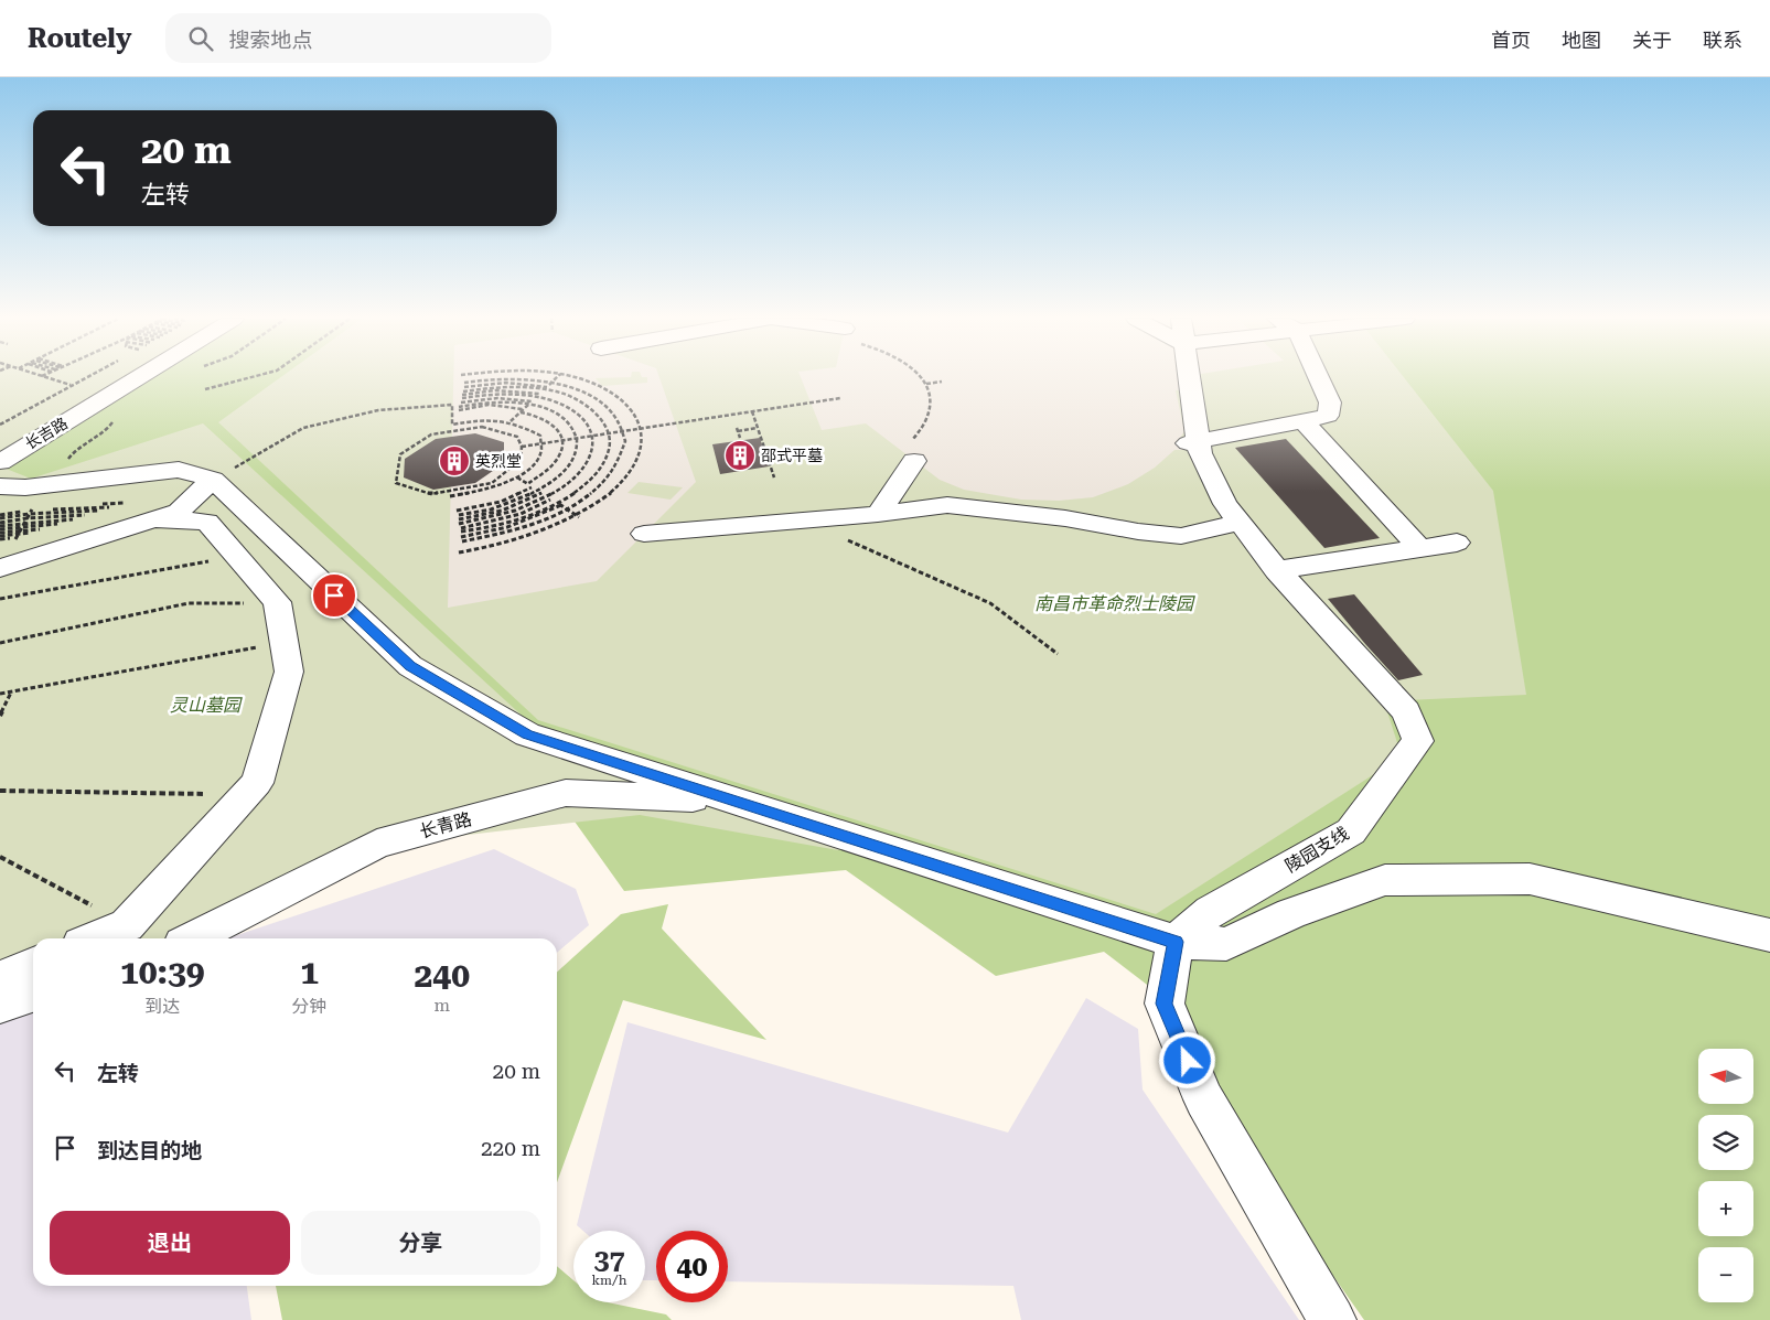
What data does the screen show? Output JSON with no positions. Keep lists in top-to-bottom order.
{
  "streets": {
    "street": ["长吉路", "长青路", "陵园支线"]
  },
  "parks": ["南昌市革命烈士陵园", "灵山墓园"],
  "places": {
    "building": ["邵式平墓", "英烈堂"]
  },
  "north": "left",
  "page": {
    "header": "Routely",
    "search": "搜索地点",
    "nav": [
      "首页",
      "地图",
      "关于",
      "联系"
    ],
    "turn": ["20 m", "左转"],
    "eta": [
      "10:39",
      "到达",
      "1",
      "分钟",
      "240",
      "m"
    ],
    "list": [
      {
        "name": "左转",
        "value": "20 m"
      },
      {
        "name": "到达目的地",
        "value": "220 m"
      }
    ],
    "map_buttons": ["+", "−"],
    "buttons": ["退出", "分享"],
    "speed": "37 km/h",
    "limit": "40"
  }
}
